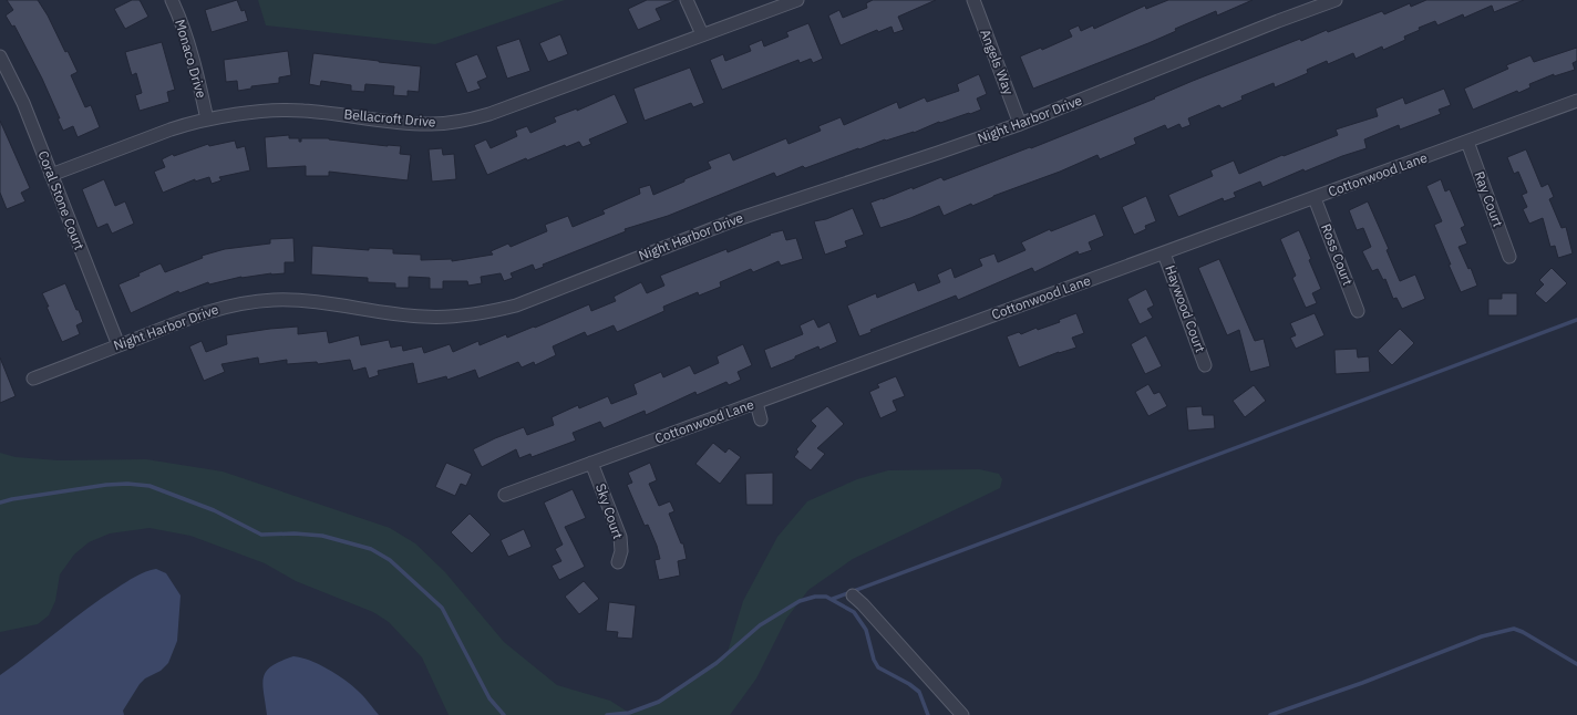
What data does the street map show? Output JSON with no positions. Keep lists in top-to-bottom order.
{
  "streets": {
    "street": [
      "Monaco Drive",
      "Angels Way",
      "Bellacroft Drive",
      "Night Harbor Drive",
      "Cottonwood Lane",
      "Ray Court",
      "Coral Stone Court",
      "Ross Court",
      "Haywood Court",
      "Sky Court"
    ]
  },
  "crossings": [
    ["Monaco Drive", "Bellacroft Drive"],
    ["Angels Way", "Night Harbor Drive"],
    ["Bellacroft Drive", "Coral Stone Court"],
    ["Night Harbor Drive", "Coral Stone Court"],
    ["Cottonwood Lane", "Ray Court"],
    ["Cottonwood Lane", "Ross Court"],
    ["Cottonwood Lane", "Haywood Court"],
    ["Cottonwood Lane", "Sky Court"]
  ]
}
